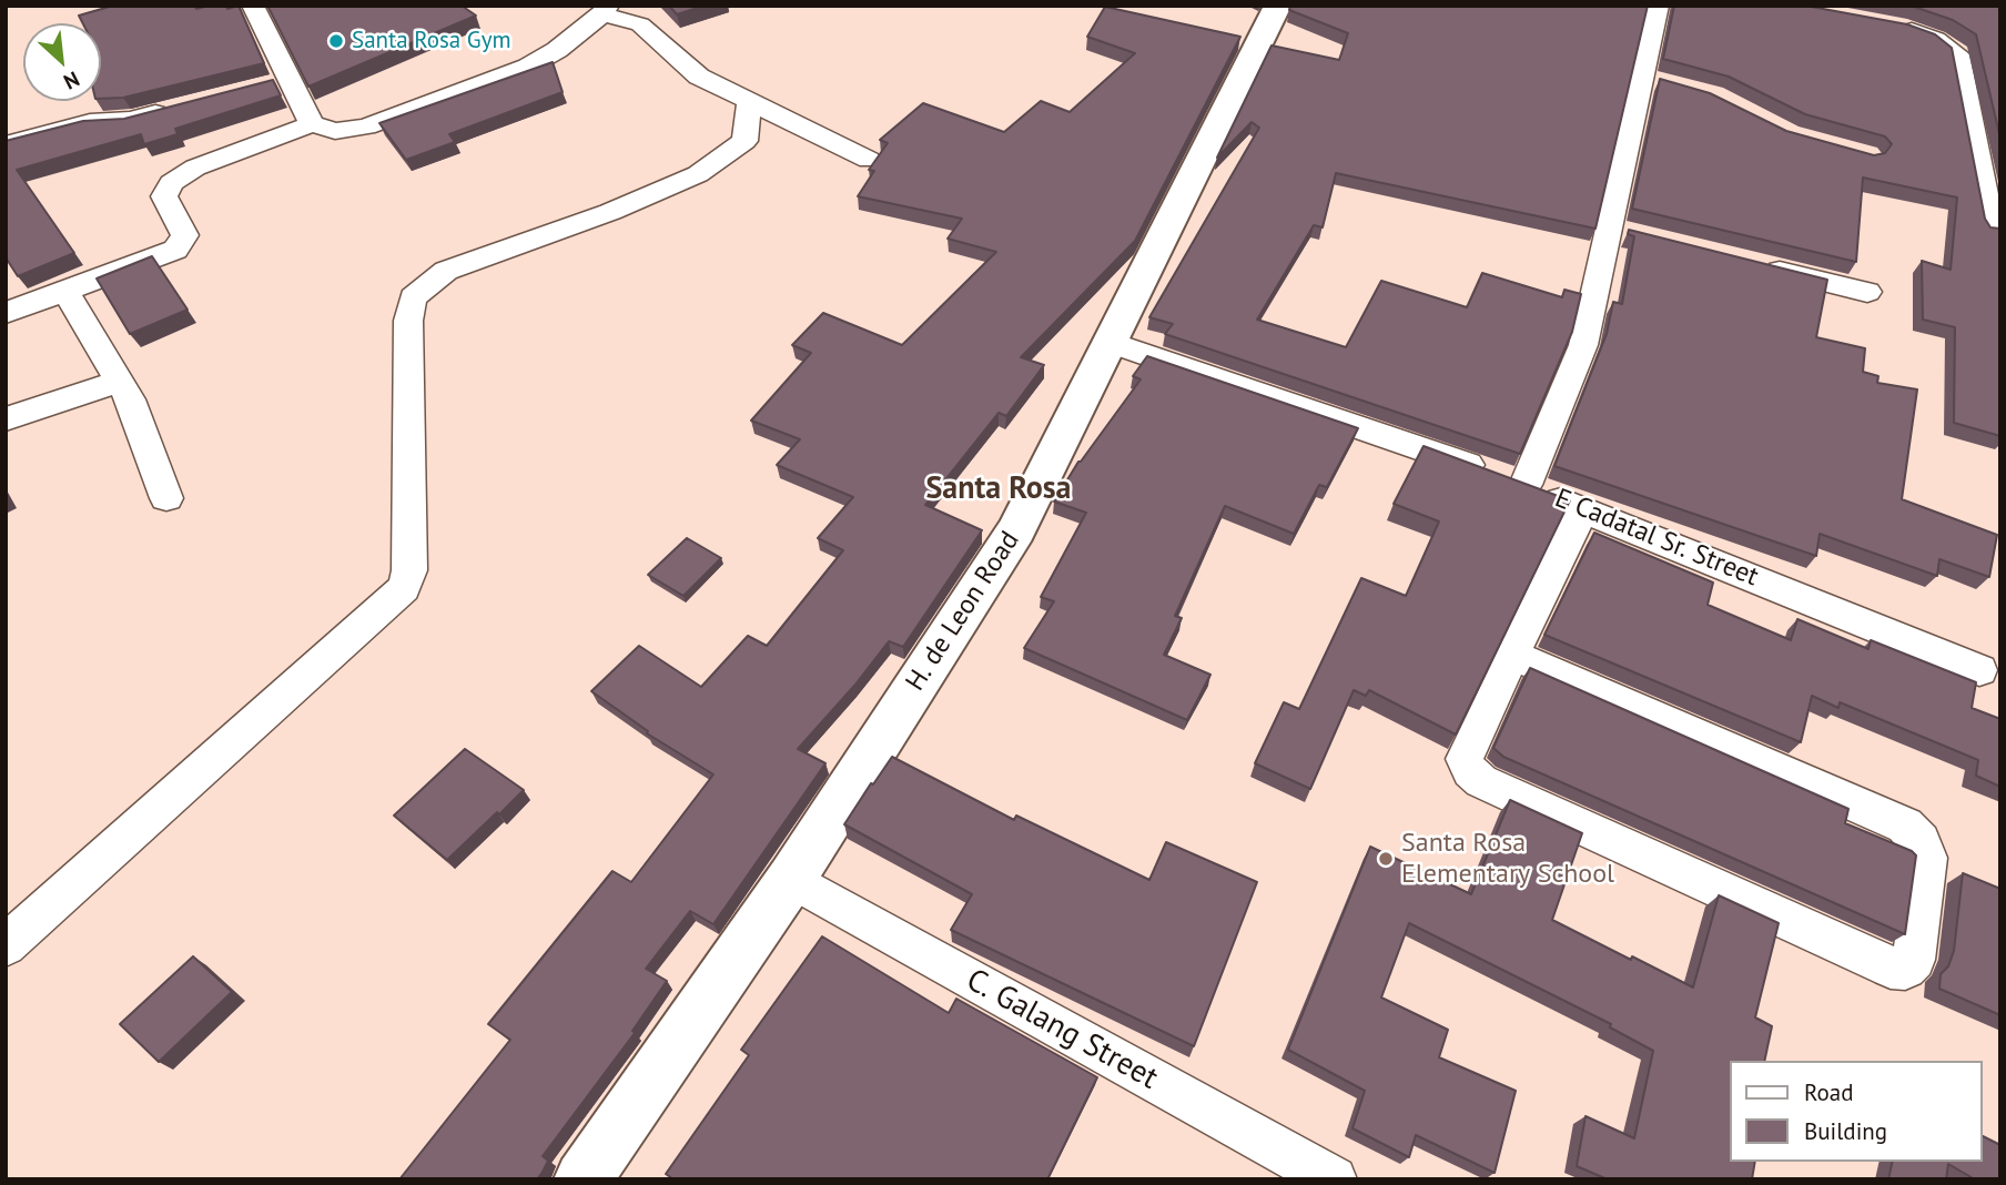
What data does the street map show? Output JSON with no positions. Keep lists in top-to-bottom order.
{
  "streets": {
    "street": ["E Cadatal Sr. Street", "H. de Leon Road", "C. Galang Street"]
  },
  "crossings": [
    ["E Cadatal Sr. Street", "H. de Leon Road"],
    ["H. de Leon Road", "C. Galang Street"]
  ],
  "districts": ["Santa Rosa"],
  "places": ["Santa Rosa Gym", "Santa Rosa Elementary School"],
  "legend": ["Road", "Building"],
  "north": "bottom right"
}
